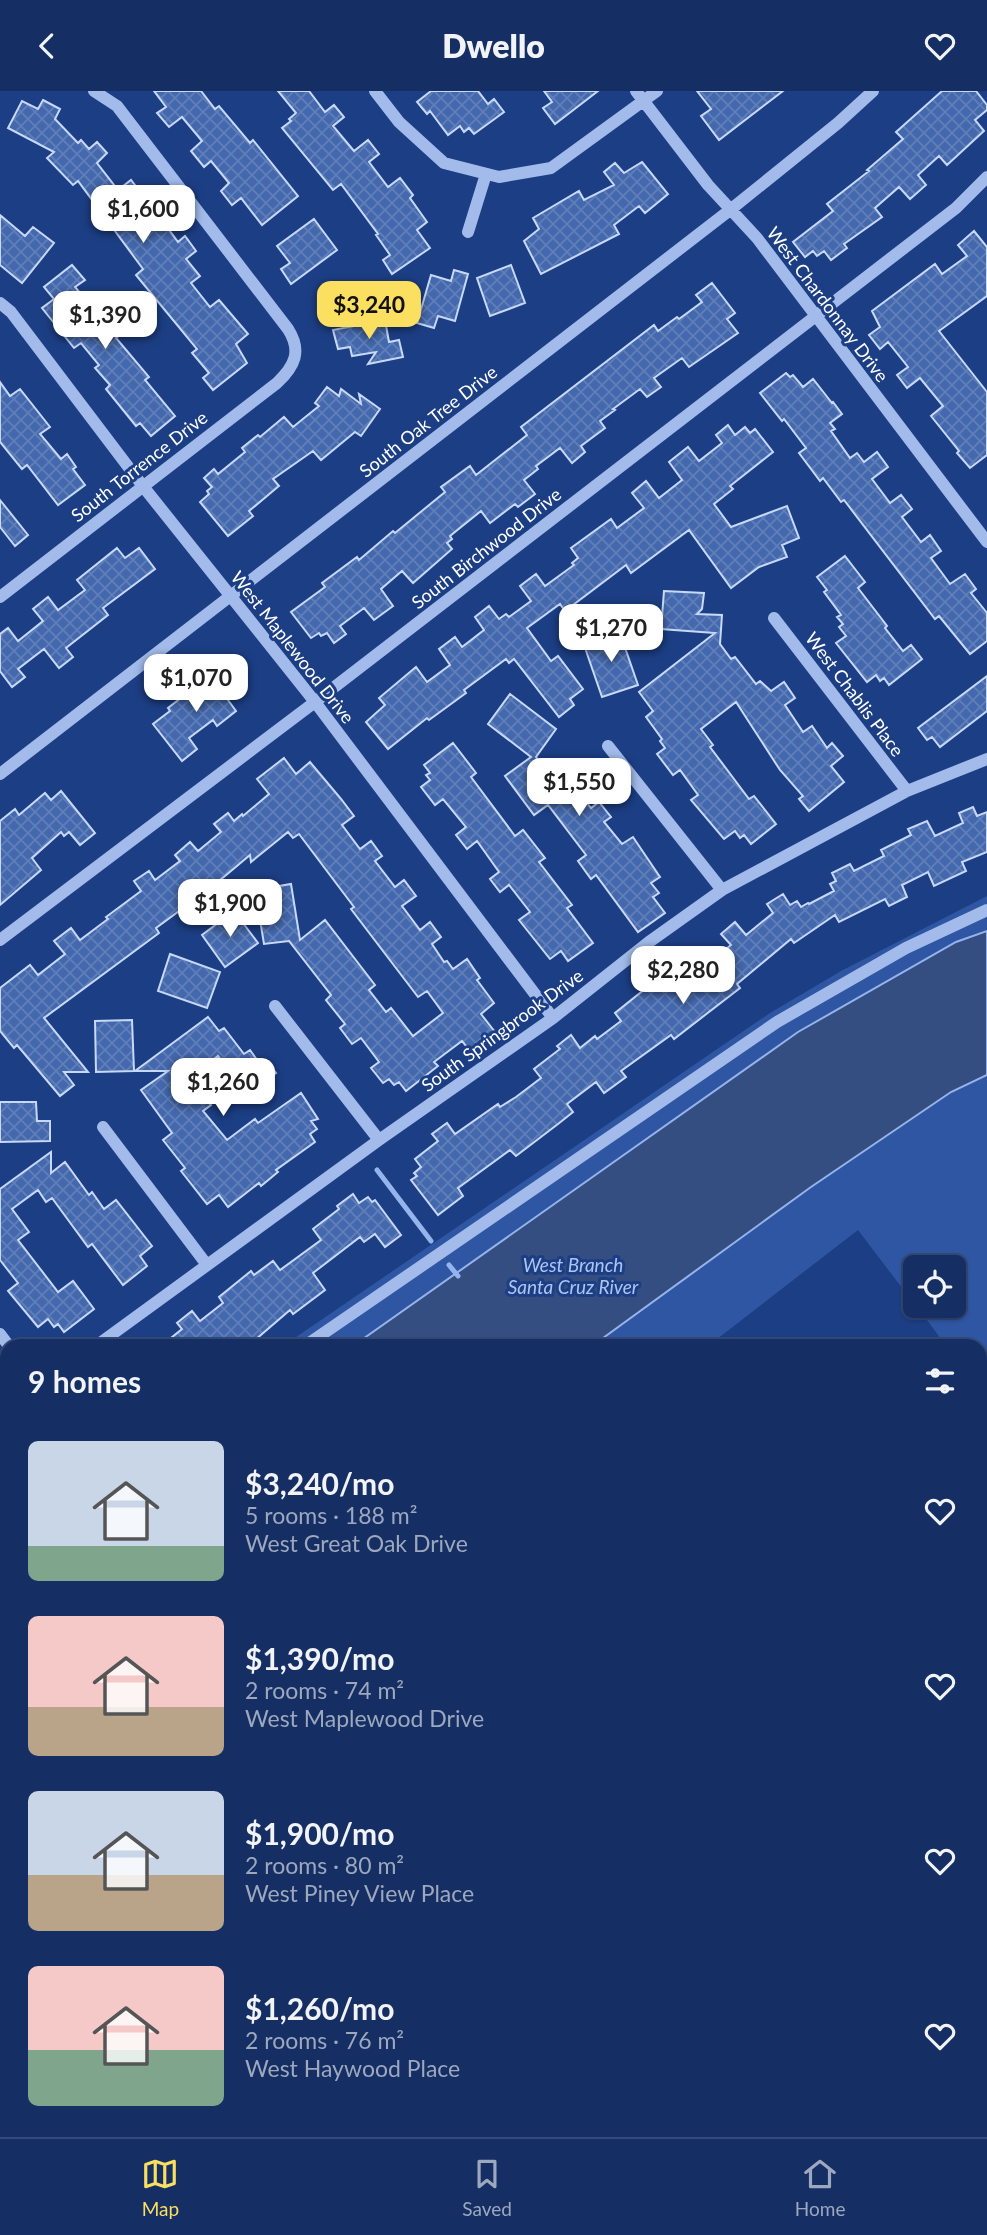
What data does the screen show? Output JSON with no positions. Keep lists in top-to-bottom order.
{
  "streets": {
    "street": [
      "West Chardonnay Drive",
      "South Oak Tree Drive",
      "South Torrence Drive",
      "South Birchwood Drive",
      "West Maplewood Drive",
      "West Chablis Place",
      "South Springbrook Drive"
    ]
  },
  "crossings": [
    ["West Chardonnay Drive", "South Oak Tree Drive"],
    ["West Chardonnay Drive", "South Birchwood Drive"],
    ["South Oak Tree Drive", "West Maplewood Drive"],
    ["South Torrence Drive", "West Maplewood Drive"],
    ["South Birchwood Drive", "West Maplewood Drive"],
    ["West Maplewood Drive", "South Springbrook Drive"],
    ["West Chablis Place", "South Springbrook Drive"]
  ],
  "water": ["West Branch Santa Cruz River"],
  "page": {
    "header": "Dwello",
    "price": [
      "$1,600",
      "$3,240",
      "$1,390",
      "$1,270",
      "$1,070",
      "$1,550",
      "$1,900",
      "$2,280",
      "$1,260"
    ],
    "heading": "9 homes",
    "list": [
      {
        "name": "$3,240/mo",
        "note": "5 rooms · 188 m² · West Great Oak Drive"
      },
      {
        "name": "$1,390/mo",
        "note": "2 rooms · 74 m² · West Maplewood Drive"
      },
      {
        "name": "$1,900/mo",
        "note": "2 rooms · 80 m² · West Piney View Place"
      },
      {
        "name": "$1,260/mo",
        "note": "2 rooms · 76 m² · West Haywood Place"
      }
    ],
    "tabs": ["Map", "Saved", "Home"]
  }
}
